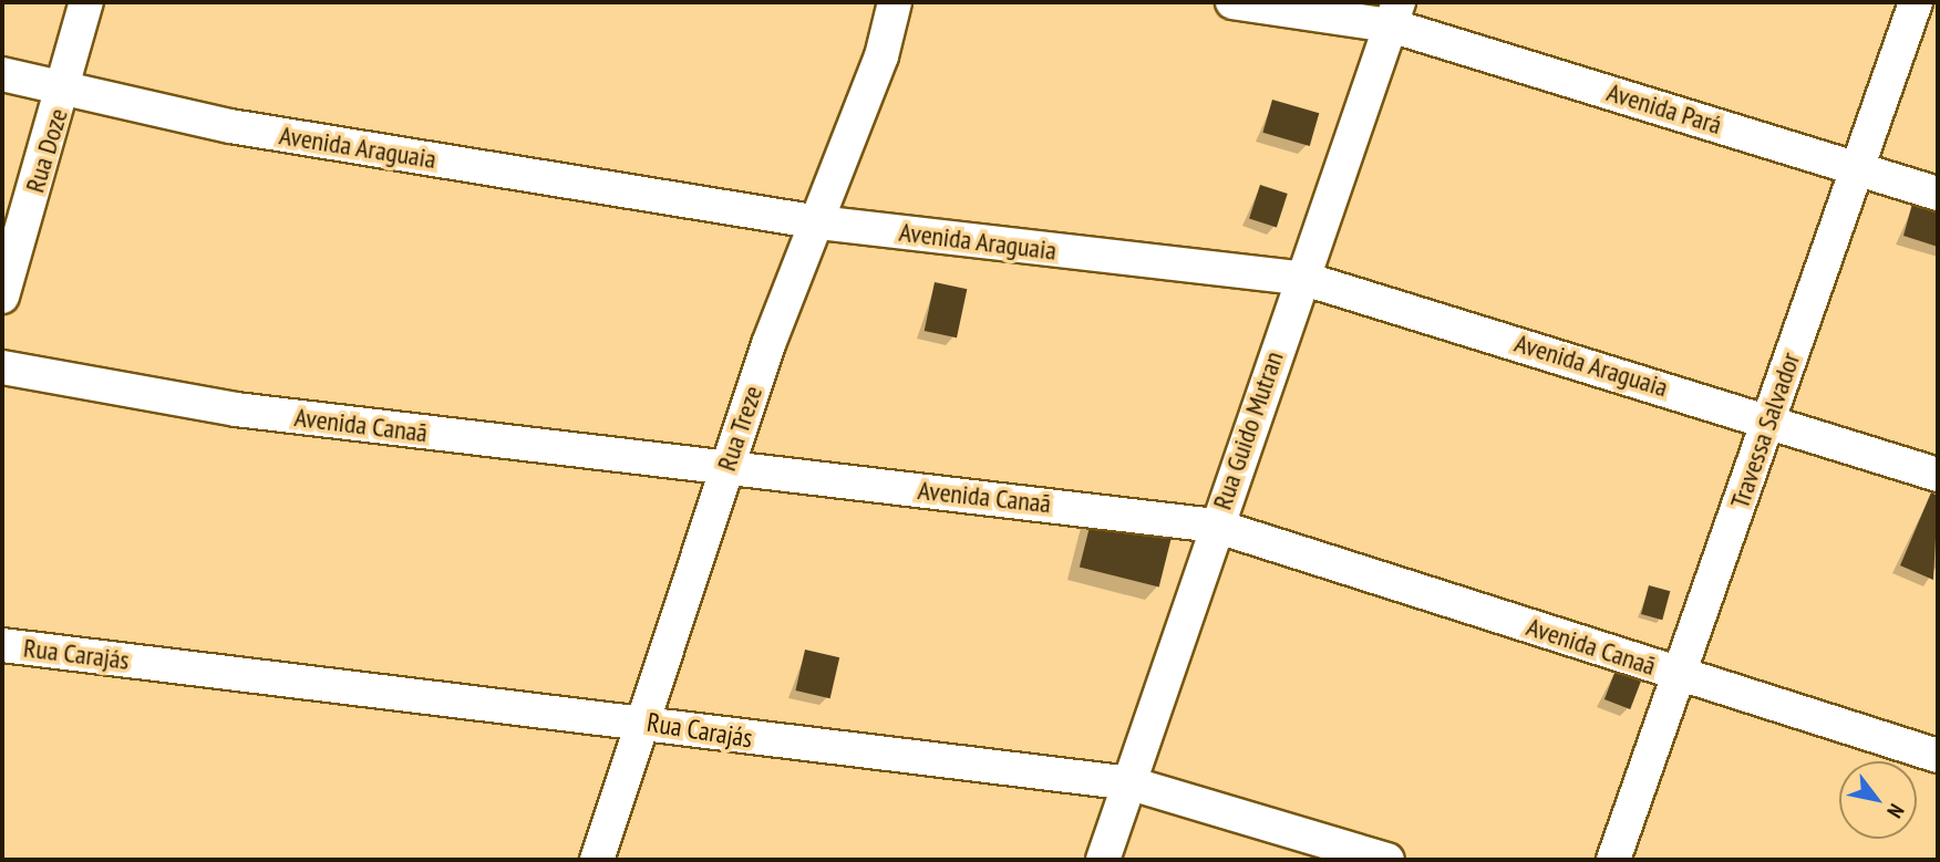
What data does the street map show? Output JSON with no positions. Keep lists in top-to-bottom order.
{
  "streets": {
    "street": [
      "Avenida Pará",
      "Avenida Araguaia",
      "Rua Doze",
      "Avenida Canaã",
      "Rua Treze",
      "Rua Guido Mutran",
      "Travessa Salvador",
      "Rua Carajás"
    ]
  },
  "crossings": [
    ["Avenida Pará", "Rua Guido Mutran"],
    ["Avenida Pará", "Travessa Salvador"],
    ["Avenida Araguaia", "Rua Doze"],
    ["Avenida Araguaia", "Rua Treze"],
    ["Avenida Araguaia", "Rua Guido Mutran"],
    ["Avenida Araguaia", "Travessa Salvador"],
    ["Avenida Canaã", "Rua Treze"],
    ["Avenida Canaã", "Rua Guido Mutran"],
    ["Avenida Canaã", "Travessa Salvador"],
    ["Rua Treze", "Rua Carajás"],
    ["Rua Guido Mutran", "Rua Carajás"]
  ],
  "north": "bottom right"
}
